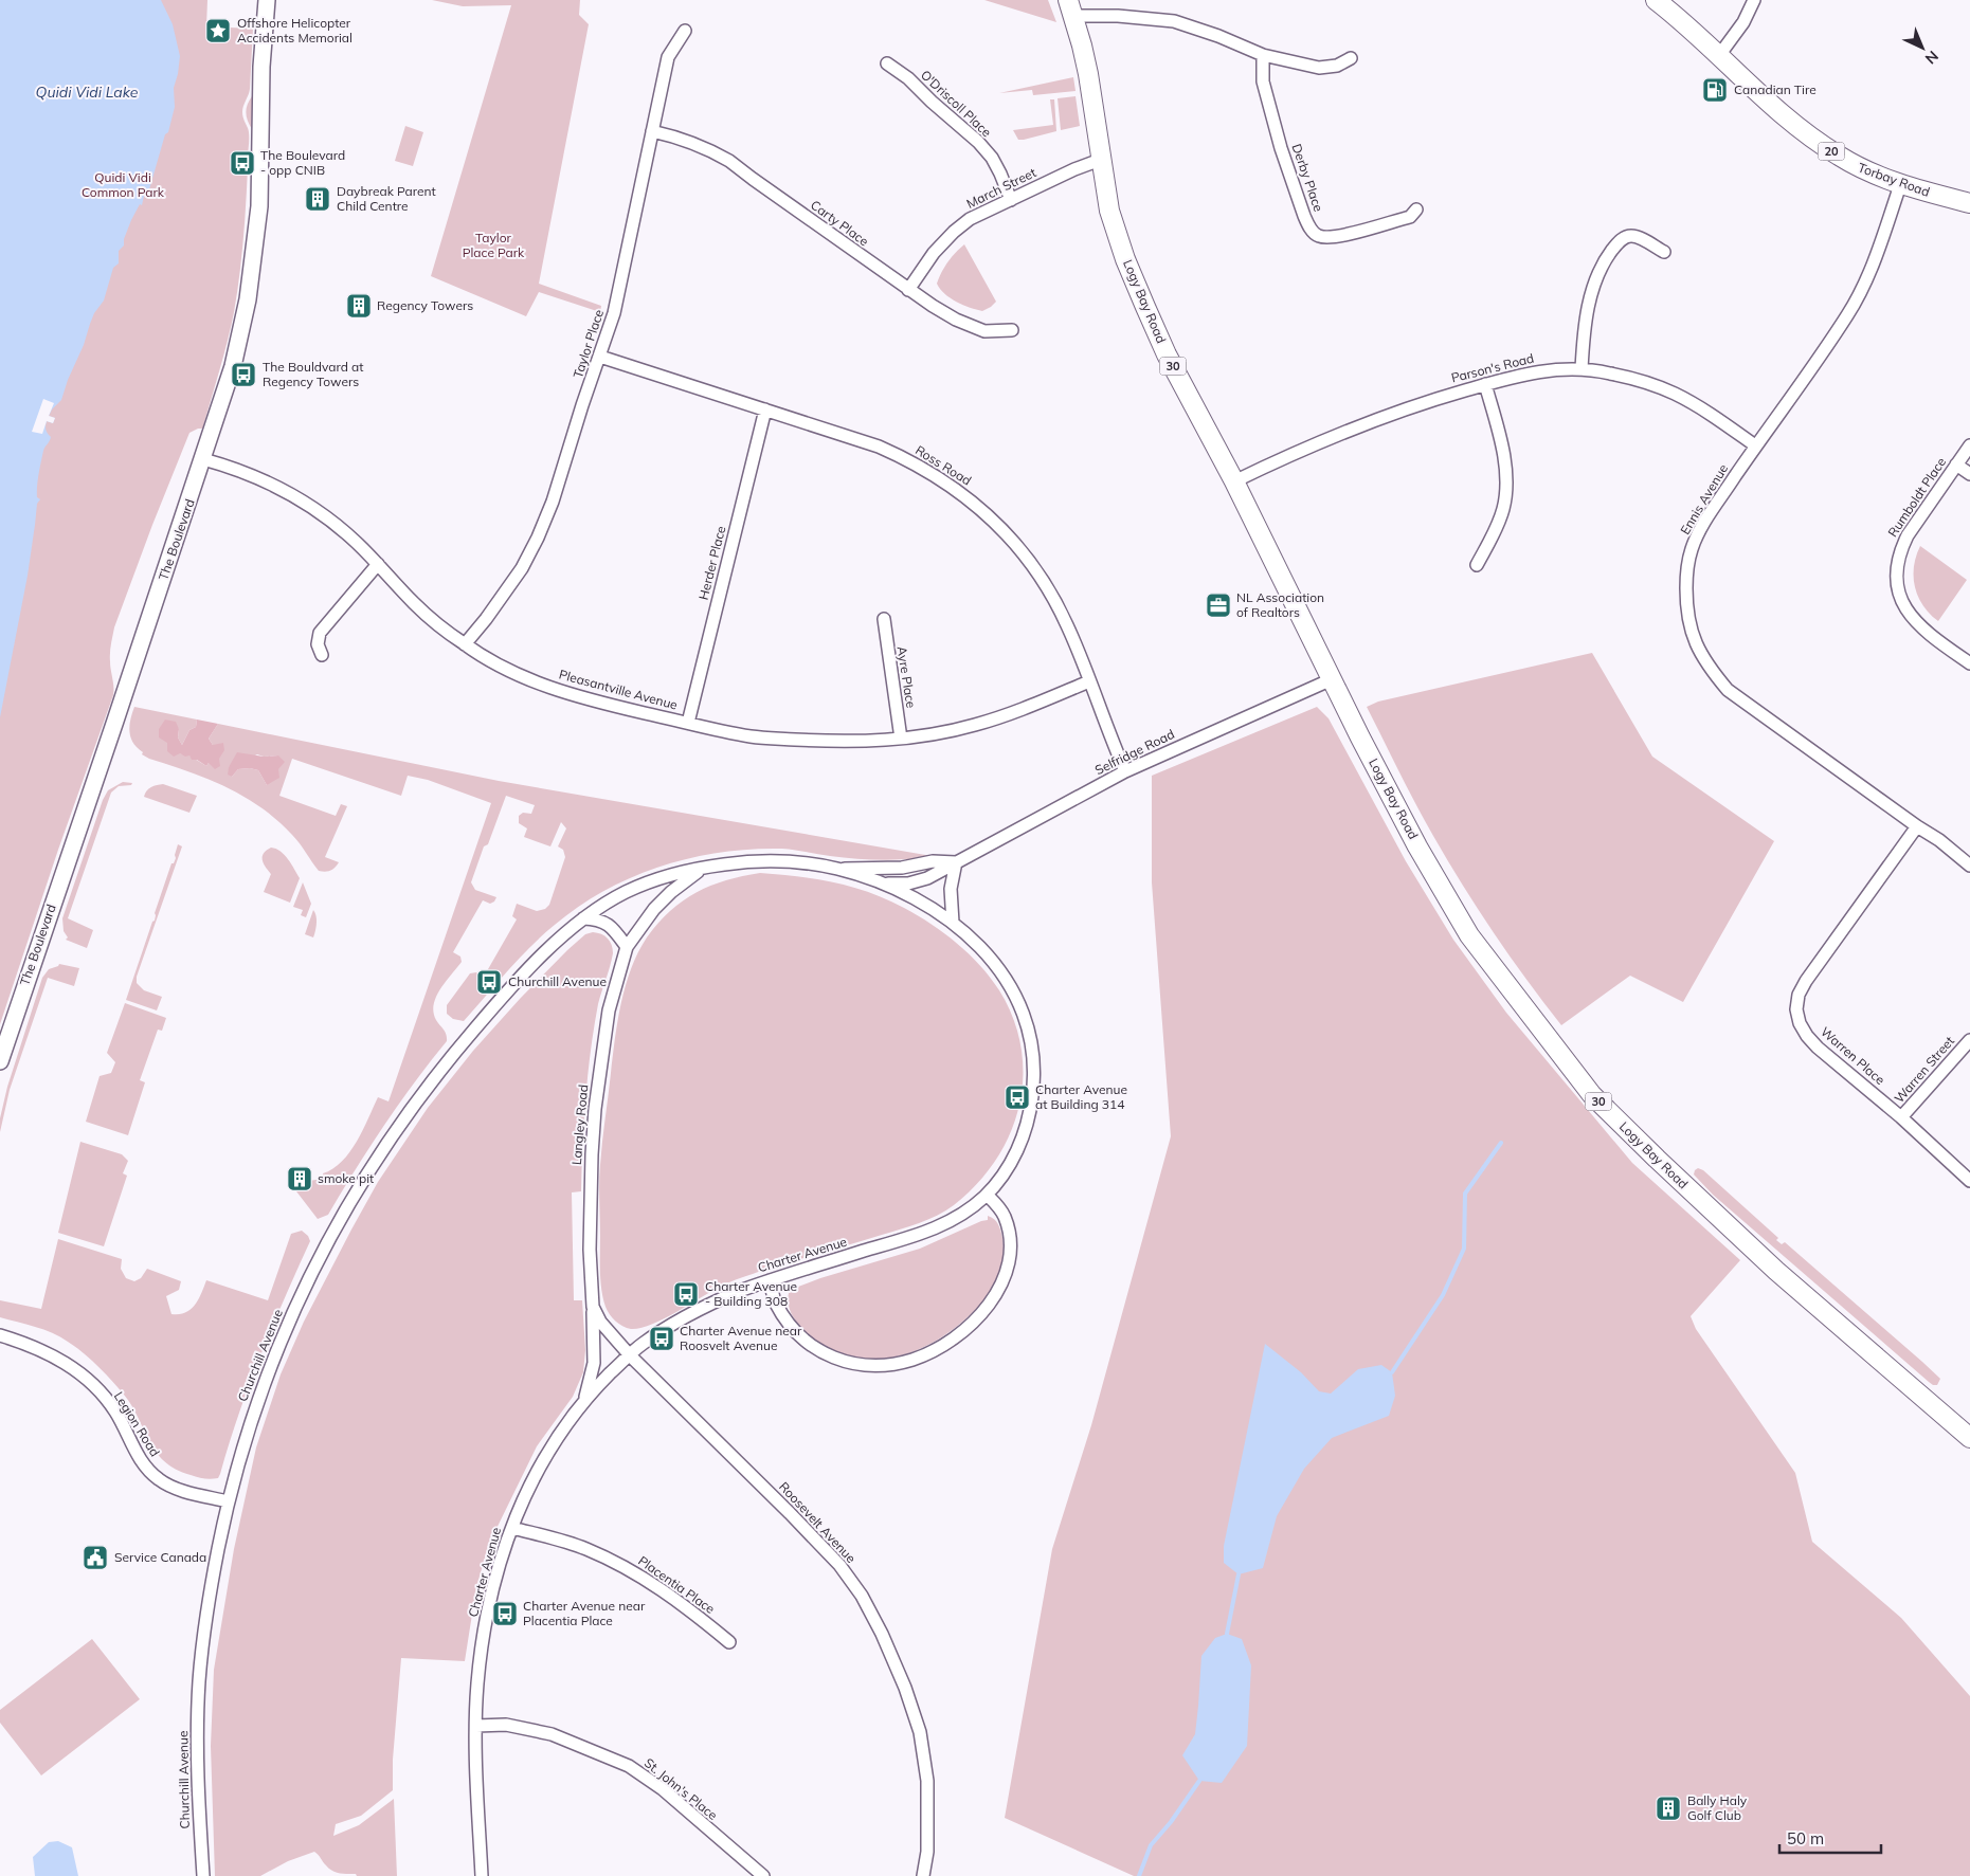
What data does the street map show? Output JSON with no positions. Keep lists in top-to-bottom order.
{
  "streets": {
    "main road": [
      "20",
      "Torbay Road",
      "Logy Bay Road",
      "30"
    ],
    "street": [
      "O'Driscoll Place",
      "Derby Place",
      "March Street",
      "Carty Place",
      "Taylor Place",
      "Parson's Road",
      "Ross Road",
      "Rumboldt Place",
      "Ennis Avenue",
      "The Boulevard",
      "Herder Place",
      "Ayre Place",
      "Pleasantville Avenue",
      "Selfridge Road",
      "Warren Place",
      "Warren Street",
      "Langley Road",
      "Charter Avenue",
      "Churchill Avenue",
      "Legion Road",
      "Roosevelt Avenue",
      "Placentia Place",
      "St. John's Place"
    ]
  },
  "crossings": [
    ["O'Driscoll Place", "March Street"],
    ["Torbay Road", "Ennis Avenue"],
    ["March Street", "Carty Place"],
    ["March Street", "Logy Bay Road"],
    ["Carty Place", "Taylor Place"],
    ["Logy Bay Road", "Parson's Road"],
    ["Logy Bay Road", "Selfridge Road"],
    ["Taylor Place", "Ross Road"],
    ["Taylor Place", "Pleasantville Avenue"],
    ["Parson's Road", "Ennis Avenue"],
    ["Ross Road", "Herder Place"],
    ["Ross Road", "Pleasantville Avenue"],
    ["Ross Road", "Selfridge Road"],
    ["Ennis Avenue", "Warren Place"],
    ["The Boulevard", "Pleasantville Avenue"],
    ["Herder Place", "Pleasantville Avenue"],
    ["Ayre Place", "Pleasantville Avenue"],
    ["Selfridge Road", "Charter Avenue"],
    ["Selfridge Road", "Churchill Avenue"],
    ["Warren Place", "Warren Street"],
    ["Langley Road", "Charter Avenue"],
    ["Langley Road", "Churchill Avenue"],
    ["Langley Road", "Roosevelt Avenue"],
    ["Charter Avenue", "Churchill Avenue"],
    ["Charter Avenue", "Roosevelt Avenue"],
    ["Charter Avenue", "Placentia Place"],
    ["Charter Avenue", "St. John's Place"],
    ["Churchill Avenue", "Legion Road"]
  ],
  "water": ["Quidi Vidi Lake"],
  "parks": ["Quidi Vidi Common Park", "Taylor Place Park"],
  "places": {
    "place": ["Offshore Helicopter Accidents Memorial"],
    "fuel station": ["Canadian Tire"],
    "bus stop": [
      "The Boulevard - opp CNIB",
      "The Bouldvard at Regency Towers",
      "Churchill Avenue",
      "Charter Avenue at Building 314",
      "Charter Avenue - Building 308",
      "Charter Avenue near Roosvelt Avenue",
      "Charter Avenue near Placentia Place"
    ],
    "building": [
      "Daybreak Parent Child Centre",
      "Regency Towers",
      "smoke pit",
      "Bally Haly Golf Club"
    ],
    "office": ["NL Association of Realtors"],
    "public building": ["Service Canada"]
  },
  "scale_bar": "50 m",
  "north": "bottom right"
}
